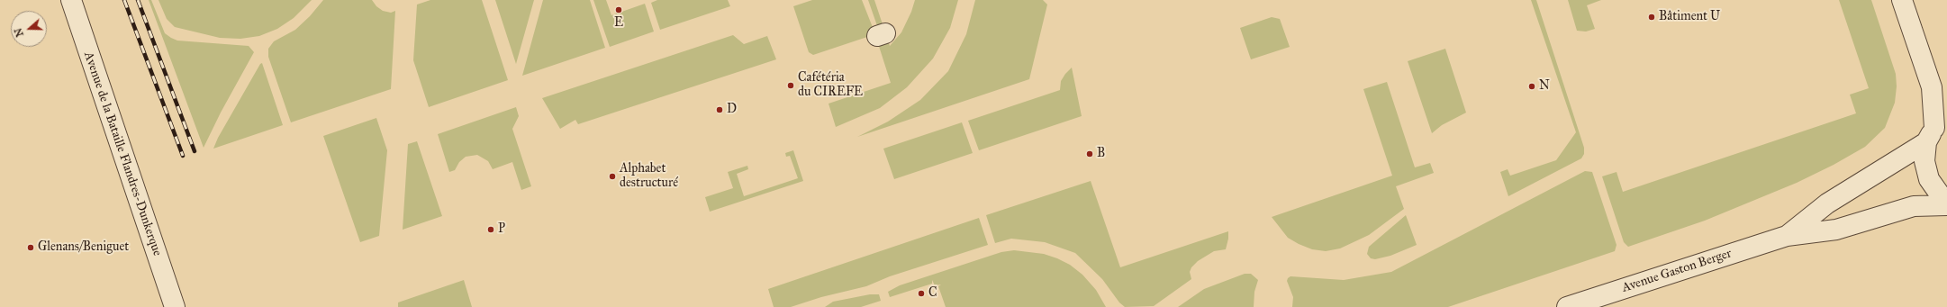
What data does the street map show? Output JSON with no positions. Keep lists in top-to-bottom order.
{
  "streets": {
    "street": ["Avenue de la Bataille Flandres-Dunkerque", "Avenue Gaston Berger"]
  },
  "places": [
    "E",
    "Bâtiment U",
    "Cafétéria du CIREFE",
    "N",
    "D",
    "B",
    "Alphabet destructuré",
    "P",
    "Glenans/Beniguet",
    "C"
  ],
  "north": "left"
}
